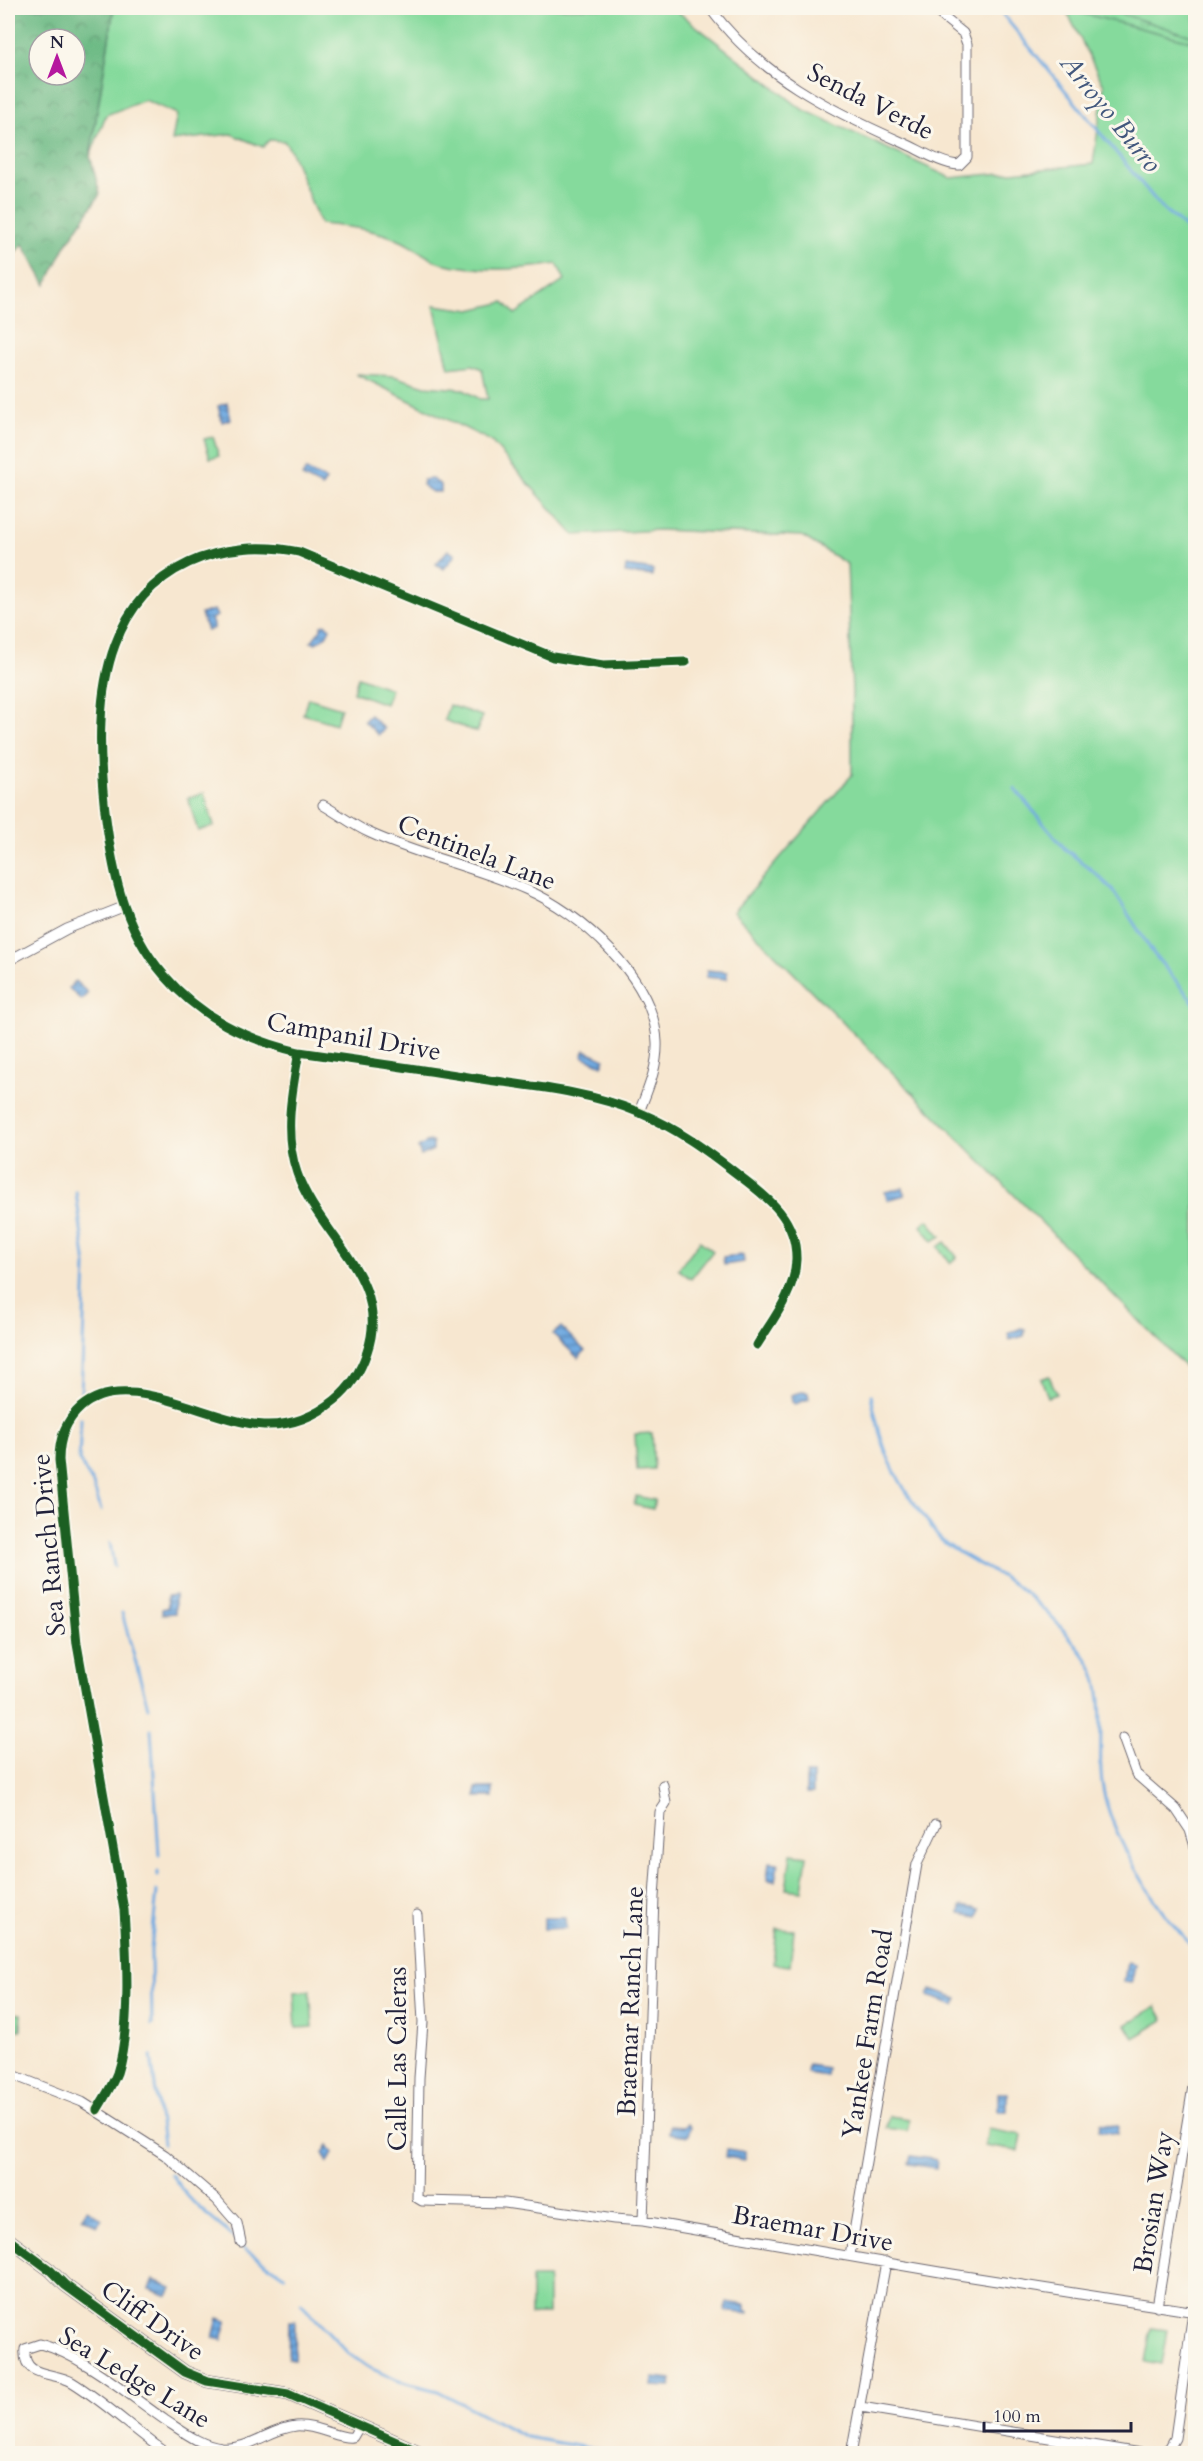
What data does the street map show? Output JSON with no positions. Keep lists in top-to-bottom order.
{
  "streets": {
    "street": [
      "Senda Verde",
      "Centinela Lane",
      "Campanil Drive",
      "Sea Ranch Drive",
      "Braemar Ranch Lane",
      "Yankee Farm Road",
      "Calle Las Caleras",
      "Brosian Way",
      "Braemar Drive",
      "Cliff Drive",
      "Sea Ledge Lane"
    ]
  },
  "crossings": [
    ["Centinela Lane", "Campanil Drive"],
    ["Campanil Drive", "Sea Ranch Drive"],
    ["Braemar Ranch Lane", "Braemar Drive"],
    ["Yankee Farm Road", "Braemar Drive"],
    ["Calle Las Caleras", "Braemar Drive"],
    ["Brosian Way", "Braemar Drive"],
    ["Cliff Drive", "Sea Ledge Lane"]
  ],
  "water": ["Arroyo Burro"],
  "scale_bar": "100 m",
  "north": "top"
}
